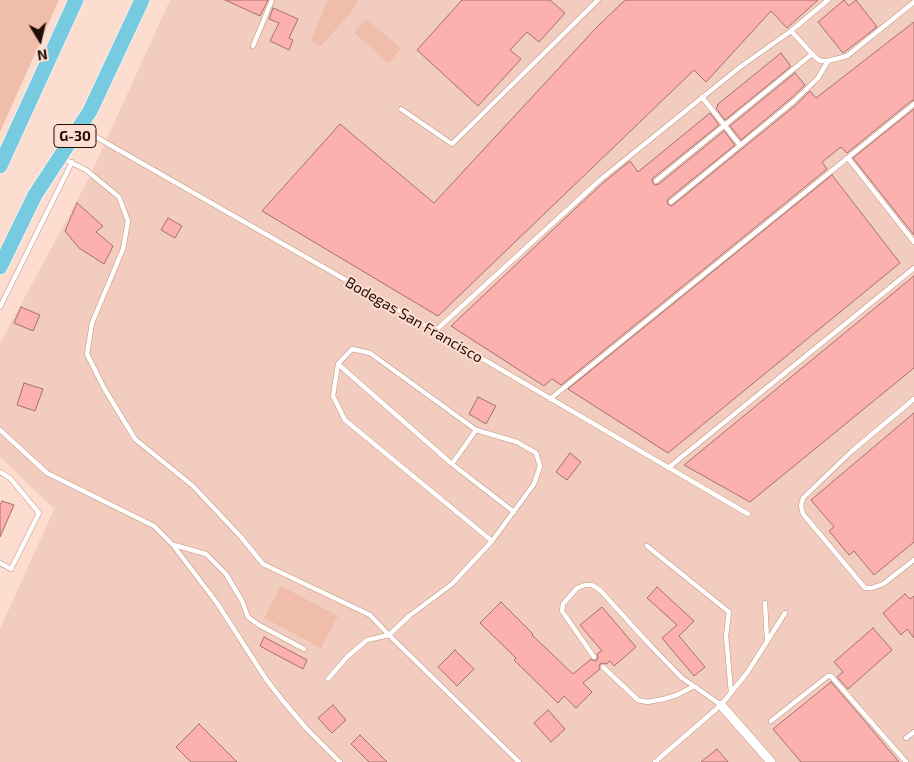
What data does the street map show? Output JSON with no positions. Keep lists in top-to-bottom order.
{
  "streets": {
    "main road": ["G-30"],
    "lane": ["Bodegas San Francisco"]
  },
  "crossings": [
    ["G-30", "Bodegas San Francisco"]
  ],
  "north": "bottom"
}
